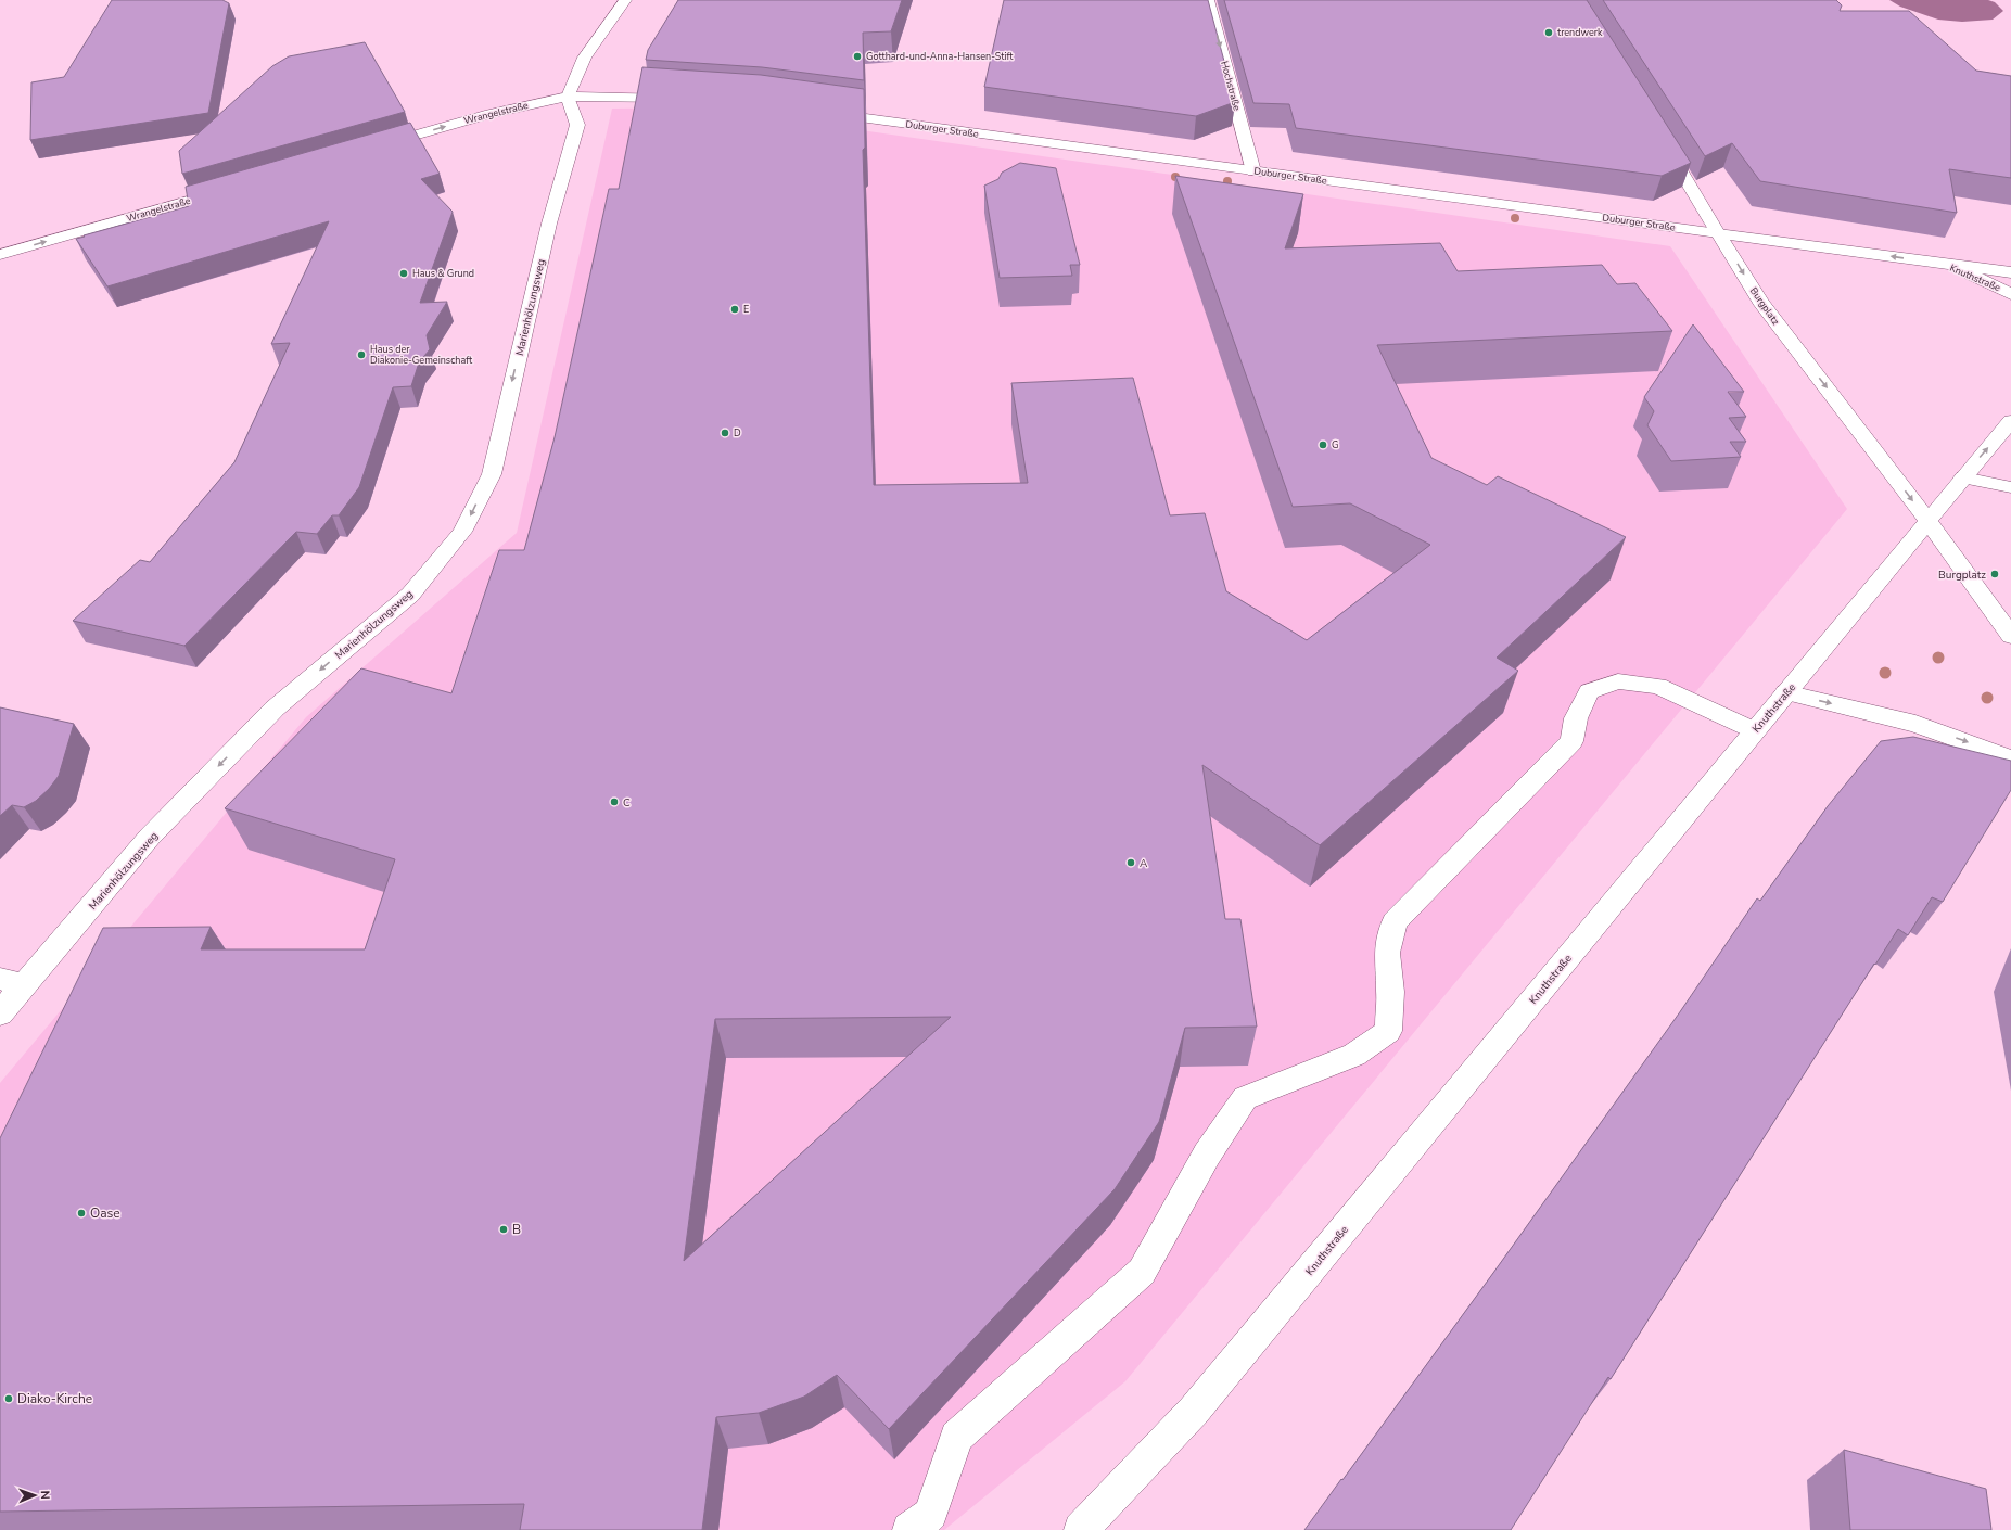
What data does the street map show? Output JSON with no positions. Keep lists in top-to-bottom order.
{
  "streets": {
    "street": [
      "Hochstraße",
      "Wrangelstraße",
      "Duburger Straße",
      "Knuthstraße",
      "Burgplatz",
      "Marienhölzungsweg"
    ]
  },
  "crossings": [
    ["Hochstraße", "Duburger Straße"],
    ["Wrangelstraße", "Marienhölzungsweg"],
    ["Duburger Straße", "Knuthstraße"],
    ["Duburger Straße", "Burgplatz"],
    ["Knuthstraße", "Burgplatz"]
  ],
  "one_way": [
    "Hochstraße",
    "Wrangelstraße",
    "Burgplatz",
    "Marienhölzungsweg"
  ],
  "places": [
    "trendwerk",
    "Gotthard-und-Anna-Hansen-Stift",
    "Haus & Grund",
    "E",
    "Haus der Diakonie-Gemeinschaft",
    "D",
    "G",
    "Burgplatz",
    "C",
    "A",
    "Oase",
    "B",
    "Diako-Kirche"
  ],
  "north": "right"
}
